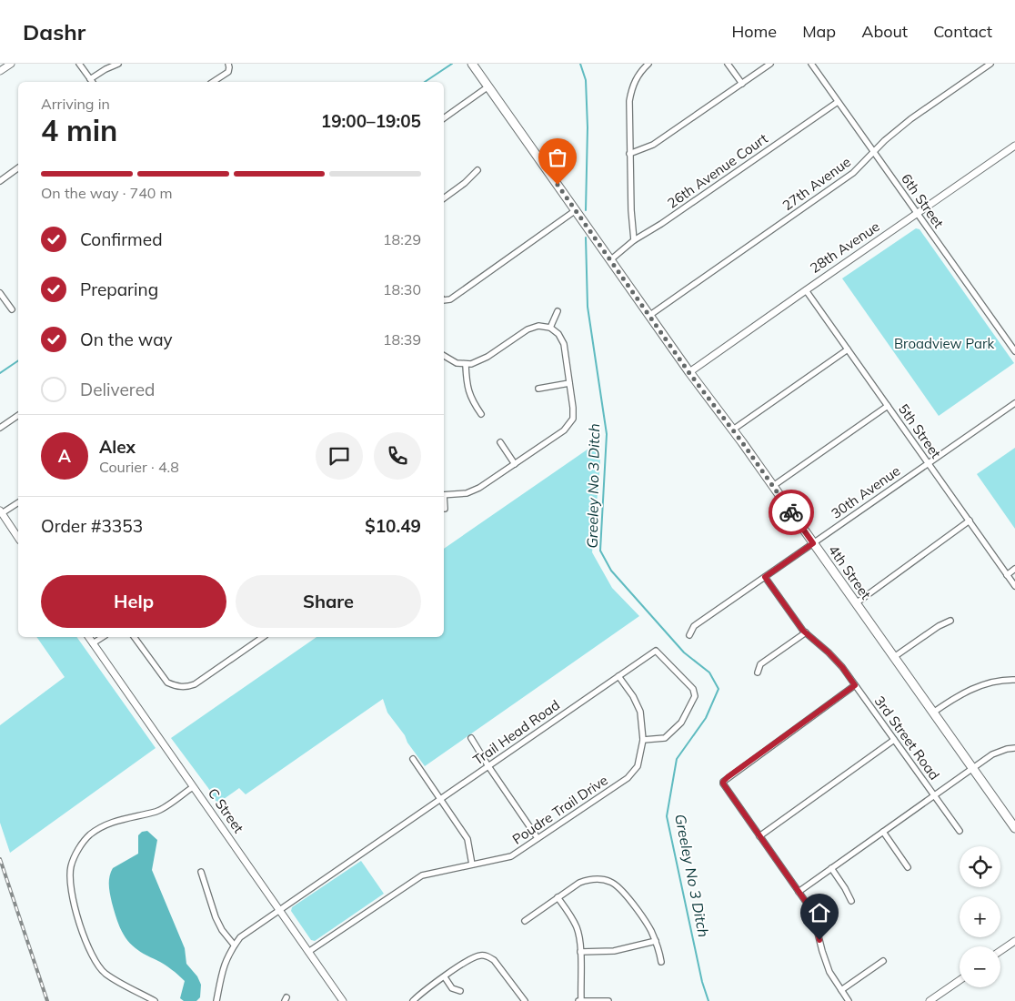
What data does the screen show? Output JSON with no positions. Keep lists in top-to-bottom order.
{
  "streets": {
    "main road": ["4th Street"],
    "street": [
      "26th Avenue Court",
      "27th Avenue",
      "6th Street",
      "28th Avenue",
      "5th Street",
      "30th Avenue",
      "Trail Head Road",
      "3rd Street Road",
      "Poudre Trail Drive",
      "C Street"
    ]
  },
  "crossings": [
    ["26th Avenue Court", "6th Street"],
    ["26th Avenue Court", "4th Street"],
    ["27th Avenue", "6th Street"],
    ["27th Avenue", "4th Street"],
    ["6th Street", "28th Avenue"],
    ["28th Avenue", "5th Street"],
    ["28th Avenue", "4th Street"],
    ["5th Street", "30th Avenue"],
    ["30th Avenue", "4th Street"],
    ["30th Avenue", "3rd Street Road"],
    ["Trail Head Road", "Poudre Trail Drive"],
    ["Trail Head Road", "C Street"],
    ["Poudre Trail Drive", "C Street"]
  ],
  "water": ["Greeley No 3 Ditch"],
  "parks": ["Broadview Park"],
  "page": {
    "header": "Dashr",
    "nav": [
      "Home",
      "Map",
      "About",
      "Contact"
    ],
    "heading": ["4 min", "Arriving in", "19:00–19:05"],
    "panel": [
      "Alex",
      "Courier · 4.8",
      "Order #3353",
      "$10.49"
    ],
    "bar": "On the way · 740 m",
    "list": [
      ["Confirmed", "18:29"],
      ["Preparing", "18:30"],
      ["On the way", "18:39"],
      "Delivered"
    ],
    "round": "A",
    "buttons": ["Help", "Share"],
    "map_buttons": ["+", "−"]
  }
}
